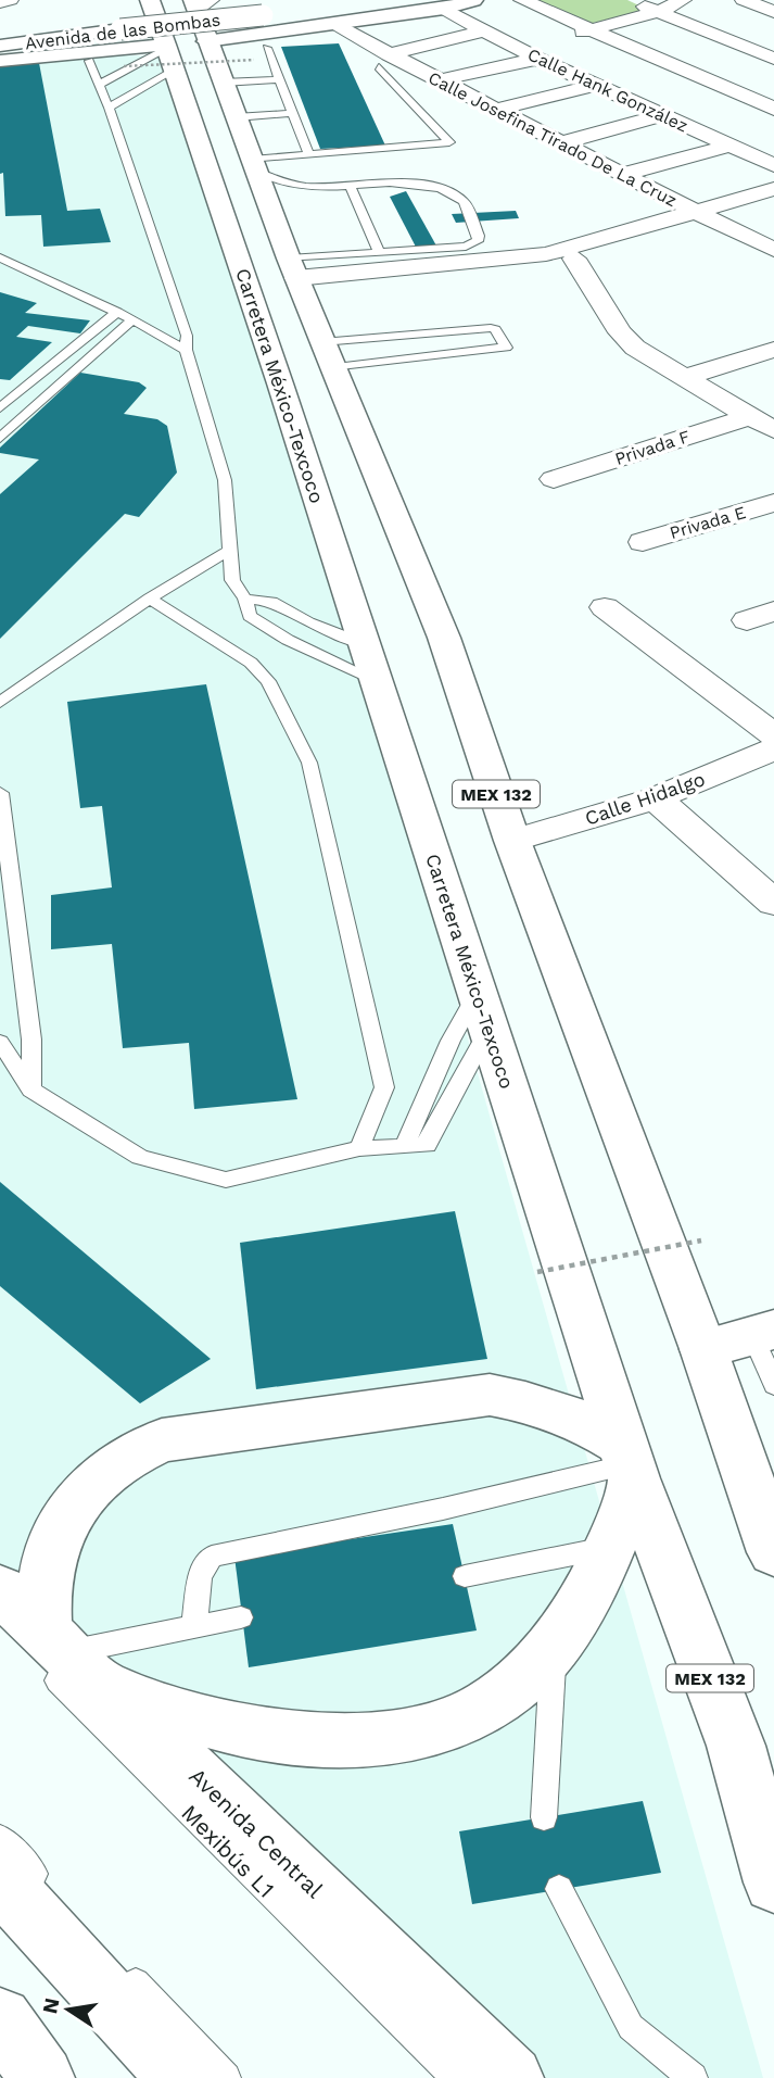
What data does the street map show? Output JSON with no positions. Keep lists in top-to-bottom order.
{
  "streets": {
    "main road": [
      "Avenida de las Bombas",
      "Carretera México-Texcoco",
      "MEX 132",
      "Avenida Central"
    ],
    "street": [
      "Calle Hank González",
      "Calle Josefina Tirado De La Cruz",
      "Privada F",
      "Privada E",
      "Calle Hidalgo"
    ],
    "lane": ["Mexibús L1"]
  },
  "crossings": [
    ["Carretera México-Texcoco", "MEX 132"],
    ["MEX 132", "Calle Hidalgo"],
    ["Avenida Central", "Mexibús L1"]
  ],
  "north": "left"
}
